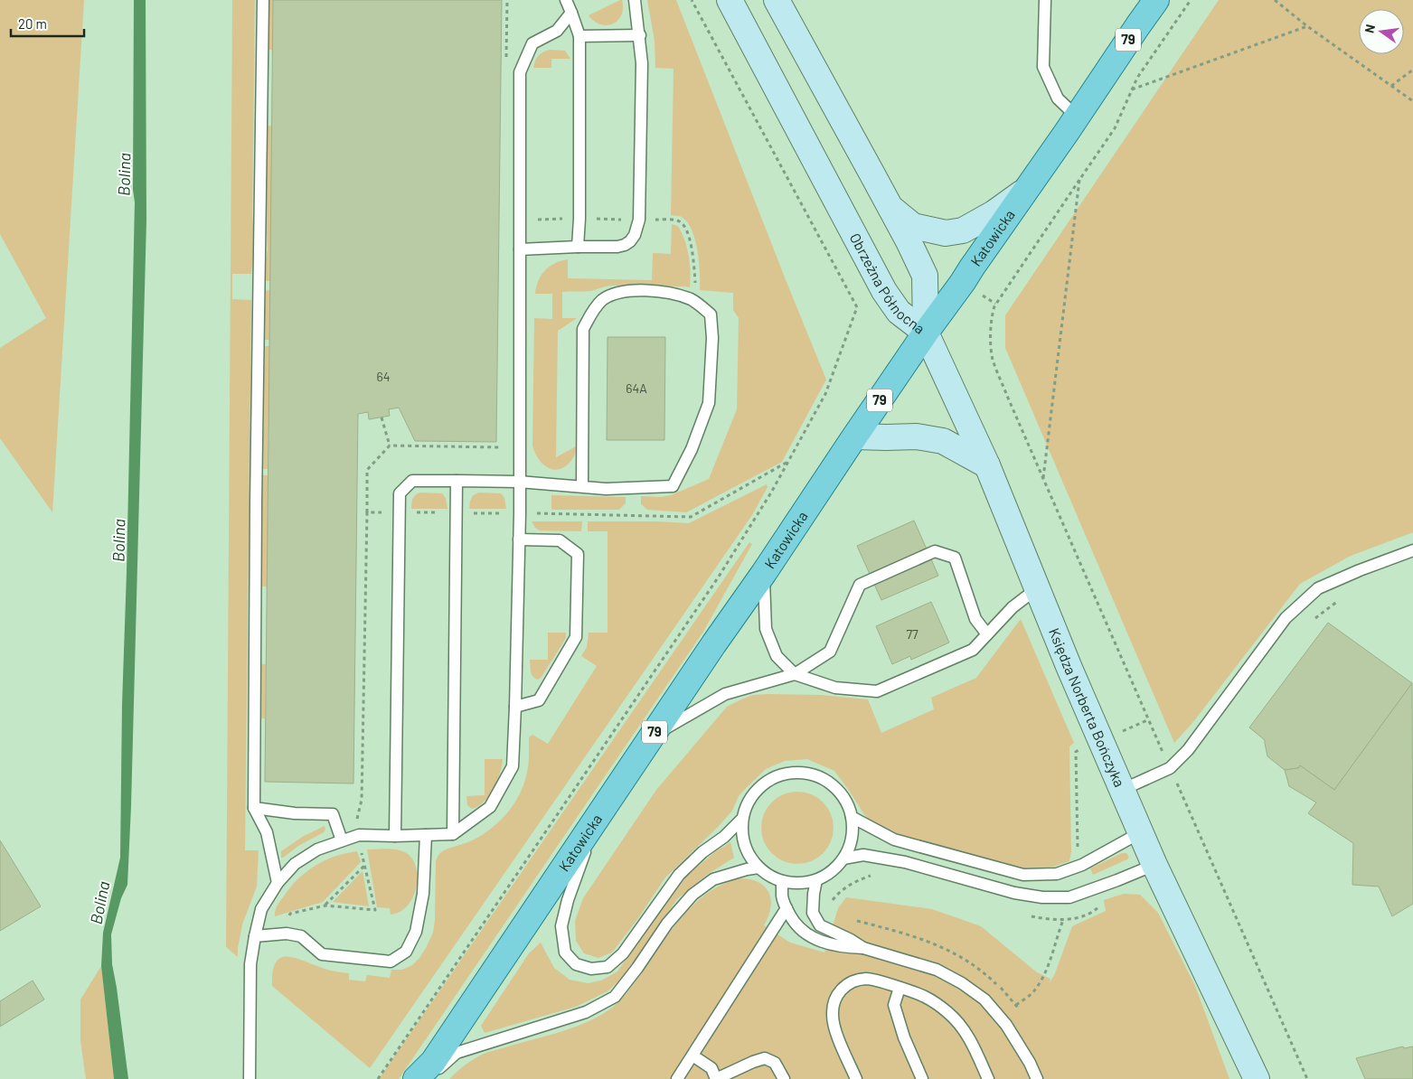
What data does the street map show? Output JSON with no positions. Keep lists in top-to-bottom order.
{
  "streets": {
    "main road": ["79", "Katowicka"],
    "street": ["Obrzeżna Północna", "Księdza Norberta Bończyka"]
  },
  "crossings": [
    ["Katowicka", "Obrzeżna Północna"],
    ["Katowicka", "Księdza Norberta Bończyka"],
    ["Obrzeżna Północna", "Księdza Norberta Bończyka"]
  ],
  "water": ["Bolina"],
  "house_numbers": ["64", "64A", "77"],
  "scale_bar": "20 m",
  "north": "left"
}
